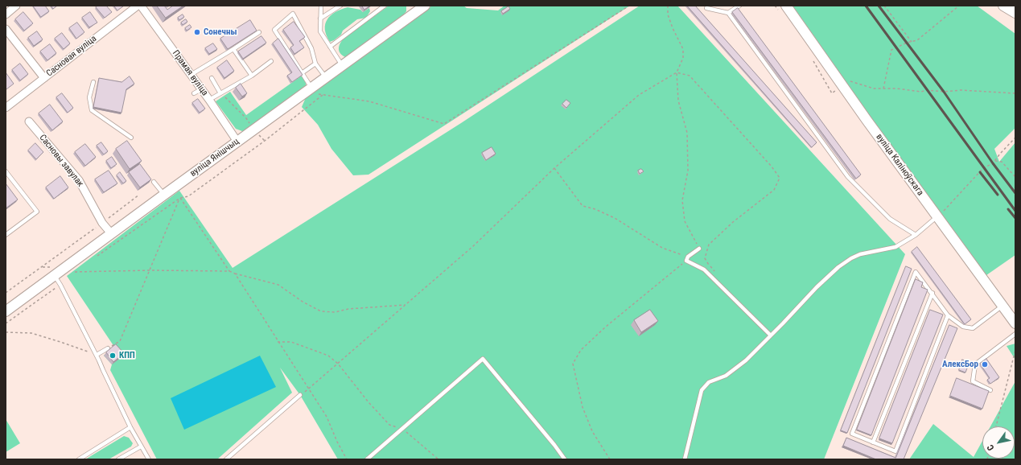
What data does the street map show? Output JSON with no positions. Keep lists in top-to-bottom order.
{
  "streets": {
    "street": [
      "Сасновая вуліца",
      "Прамая вуліца",
      "вуліца Янішчыц",
      "Сасновы завулак",
      "вуліца Каліноўскага"
    ]
  },
  "crossings": [
    ["Прамая вуліца", "вуліца Янішчыц"],
    ["вуліца Янішчыц", "Сасновы завулак"]
  ],
  "places": ["Сонечны", "КПП", "АлексБор"],
  "north": "bottom left"
}
